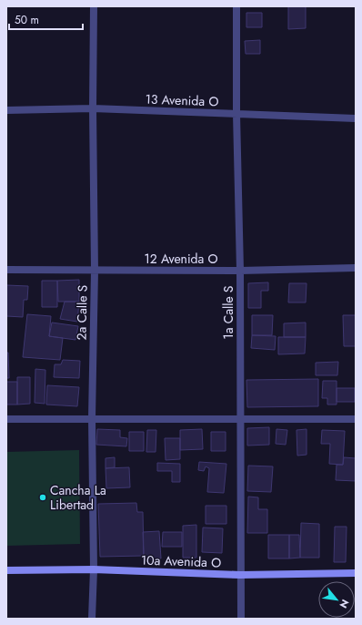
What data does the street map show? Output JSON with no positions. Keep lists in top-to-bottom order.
{
  "streets": {
    "street": [
      "13 Avenida O",
      "12 Avenida O",
      "2a Calle S",
      "1a Calle S",
      "10a Avenida O"
    ]
  },
  "crossings": [
    ["13 Avenida O", "2a Calle S"],
    ["13 Avenida O", "1a Calle S"],
    ["12 Avenida O", "2a Calle S"],
    ["12 Avenida O", "1a Calle S"],
    ["2a Calle S", "10a Avenida O"],
    ["1a Calle S", "10a Avenida O"]
  ],
  "places": ["Cancha La Libertad"],
  "scale_bar": "50 m",
  "north": "bottom right"
}
